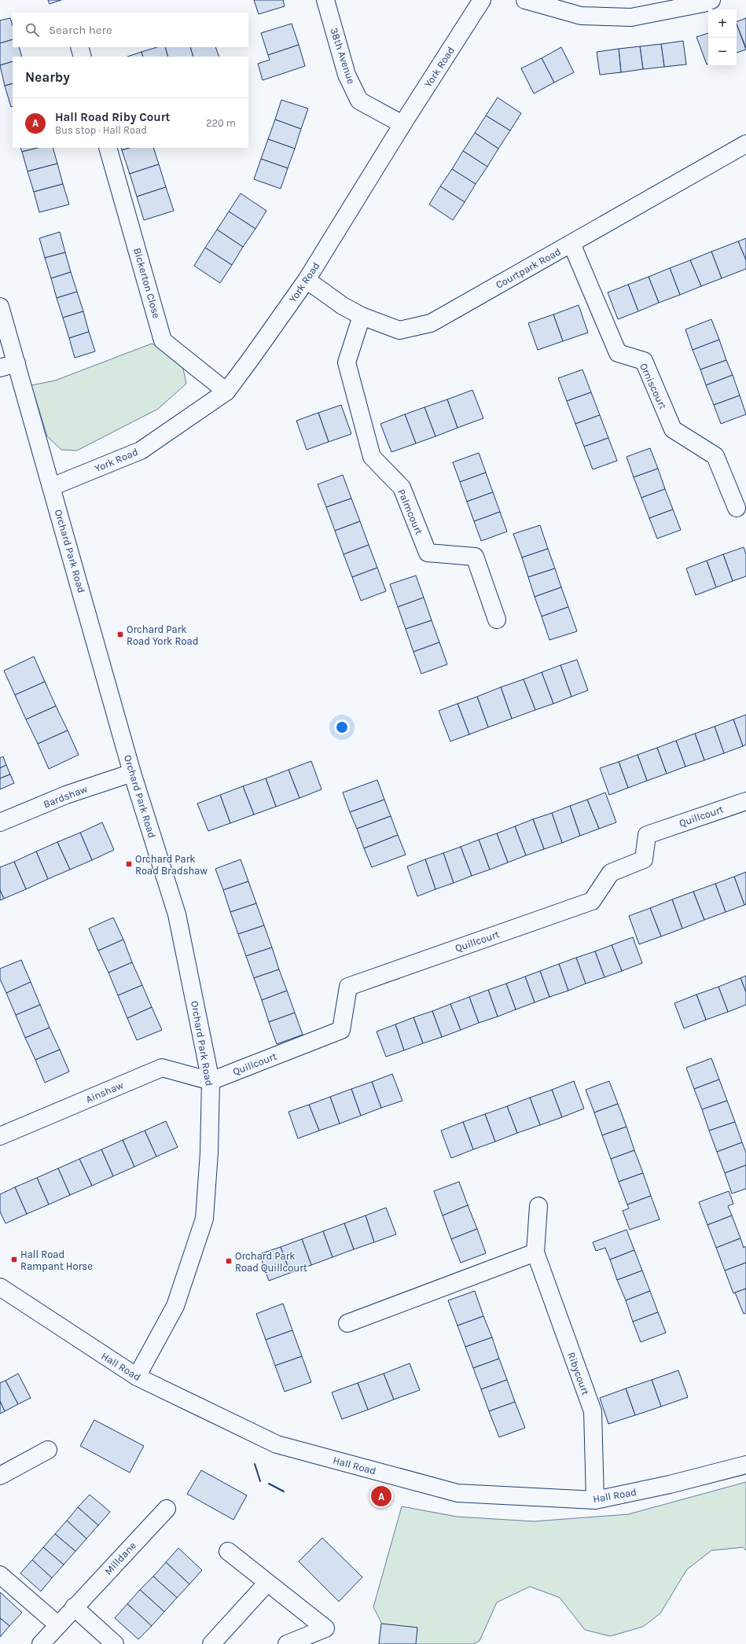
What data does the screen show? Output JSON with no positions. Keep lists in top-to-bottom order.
{
  "streets": {
    "street": [
      "38th Avenue",
      "York Road",
      "Courtpark Road",
      "Bickerton Close",
      "Orniscourt",
      "Palmcourt",
      "Orchard Park Road",
      "Bardshaw",
      "Quillcourt",
      "Ainshaw",
      "Hall Road",
      "Ribycourt",
      "Milldane"
    ]
  },
  "crossings": [
    ["38th Avenue", "York Road"],
    ["York Road", "Courtpark Road"],
    ["York Road", "Bickerton Close"],
    ["York Road", "Orchard Park Road"],
    ["Courtpark Road", "Orniscourt"],
    ["Courtpark Road", "Palmcourt"],
    ["Orchard Park Road", "Bardshaw"],
    ["Orchard Park Road", "Quillcourt"],
    ["Orchard Park Road", "Ainshaw"],
    ["Orchard Park Road", "Hall Road"],
    ["Quillcourt", "Ainshaw"],
    ["Hall Road", "Ribycourt"]
  ],
  "places": {
    "transit": [
      "Orchard Park Road York Road",
      "Orchard Park Road Bradshaw",
      "Hall Road Rampant Horse",
      "Orchard Park Road Quillcourt"
    ]
  },
  "page": {
    "map_buttons": ["+", "−"],
    "search": "Search here",
    "heading": "Nearby",
    "list": [
      {
        "mark": "A",
        "name": "Hall Road Riby Court",
        "note": "Bus stop · Hall Road",
        "value": "220 m"
      }
    ],
    "pins": "A"
  }
}
